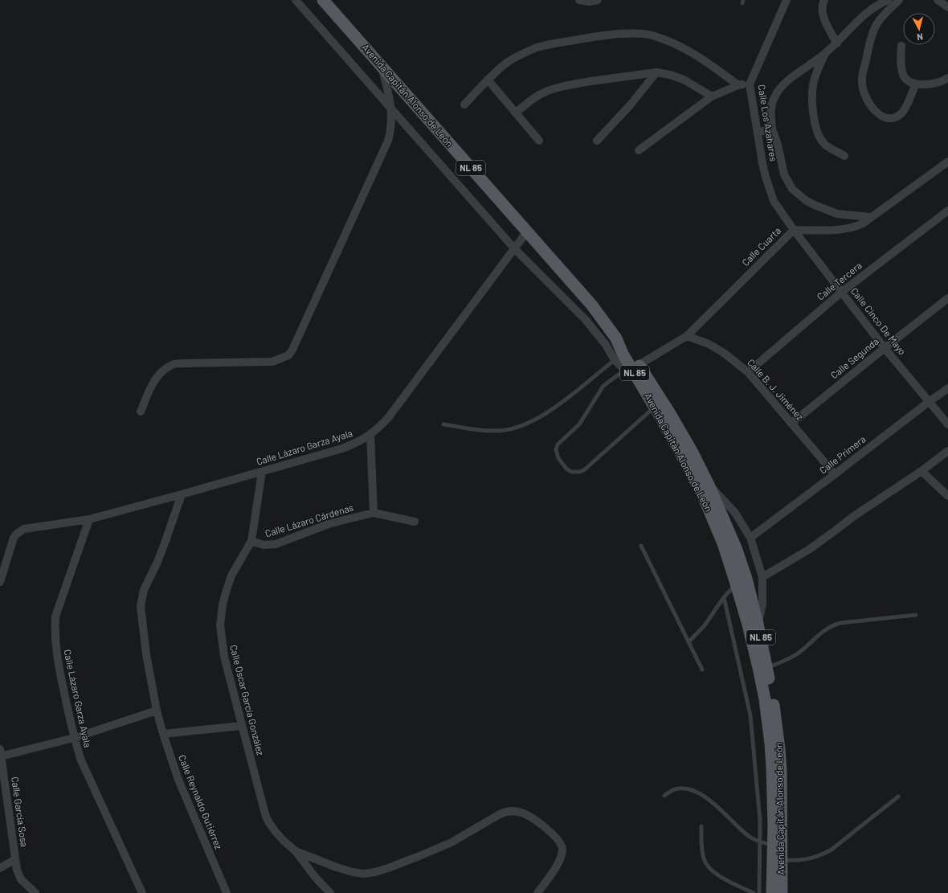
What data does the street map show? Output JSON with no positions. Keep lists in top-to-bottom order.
{
  "streets": {
    "main road": ["Avenida Capitán Alonso de León", "NL 85"],
    "street": [
      "Calle Los Azahares",
      "Calle Cuarta",
      "Calle Tercera",
      "Calle Cinco De Mayo",
      "Calle Segunda",
      "Calle B. J. Jiménez",
      "Calle Lázaro Garza Ayala",
      "Calle Primera",
      "Calle Lázaro Cárdenas",
      "Calle Oscar García González",
      "Calle Reynaldo Gutiérrez",
      "Calle García Sosa"
    ]
  },
  "crossings": [
    ["Avenida Capitán Alonso de León", "Calle Cuarta"],
    ["Avenida Capitán Alonso de León", "Calle Lázaro Garza Ayala"],
    ["Calle Los Azahares", "Calle Cuarta"],
    ["Calle Los Azahares", "Calle Cinco De Mayo"],
    ["Calle Cuarta", "Calle Cinco De Mayo"],
    ["Calle Cuarta", "Calle B. J. Jiménez"],
    ["Calle Tercera", "Calle Cinco De Mayo"],
    ["Calle Tercera", "Calle B. J. Jiménez"],
    ["Calle Cinco De Mayo", "Calle Segunda"],
    ["Calle Cinco De Mayo", "Calle Primera"],
    ["Calle Segunda", "Calle B. J. Jiménez"],
    ["Calle B. J. Jiménez", "Calle Primera"],
    ["Calle Lázaro Garza Ayala", "Calle Oscar García González"],
    ["Calle Lázaro Garza Ayala", "Calle Reynaldo Gutiérrez"],
    ["Calle Lázaro Cárdenas", "Calle Oscar García González"]
  ],
  "north": "bottom"
}
